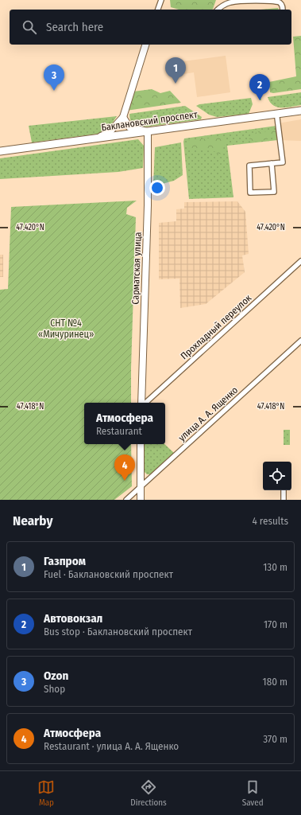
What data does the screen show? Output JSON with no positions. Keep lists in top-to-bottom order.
{
  "streets": {
    "main road": ["Баклановский проспект", "Сарматская улица"],
    "street": ["Прохладный переулок", "улица А. А. Ященко"]
  },
  "crossings": [
    ["Баклановский проспект", "Сарматская улица"]
  ],
  "parks": ["СНТ №4 «Мичуринец»"],
  "page": {
    "search": "Search here",
    "pins": [
      "1",
      "3",
      "2",
      "4"
    ],
    "popup": ["Атмосфера", "Restaurant"],
    "heading": ["Nearby", "4 results"],
    "list": [
      {
        "mark": "1",
        "name": "Газпром",
        "note": "Fuel · Баклановский проспект",
        "value": "130 m"
      },
      {
        "mark": "2",
        "name": "Автовокзал",
        "note": "Bus stop · Баклановский проспект",
        "value": "170 m"
      },
      {
        "mark": "3",
        "name": "Ozon",
        "note": "Shop",
        "value": "180 m"
      },
      {
        "mark": "4",
        "name": "Атмосфера",
        "note": "Restaurant · улица А. А. Ященко",
        "value": "370 m"
      }
    ],
    "nav": ["Map", "Directions", "Saved"]
  },
  "coordinates": ["47.420°N", "47.418°N"]
}
